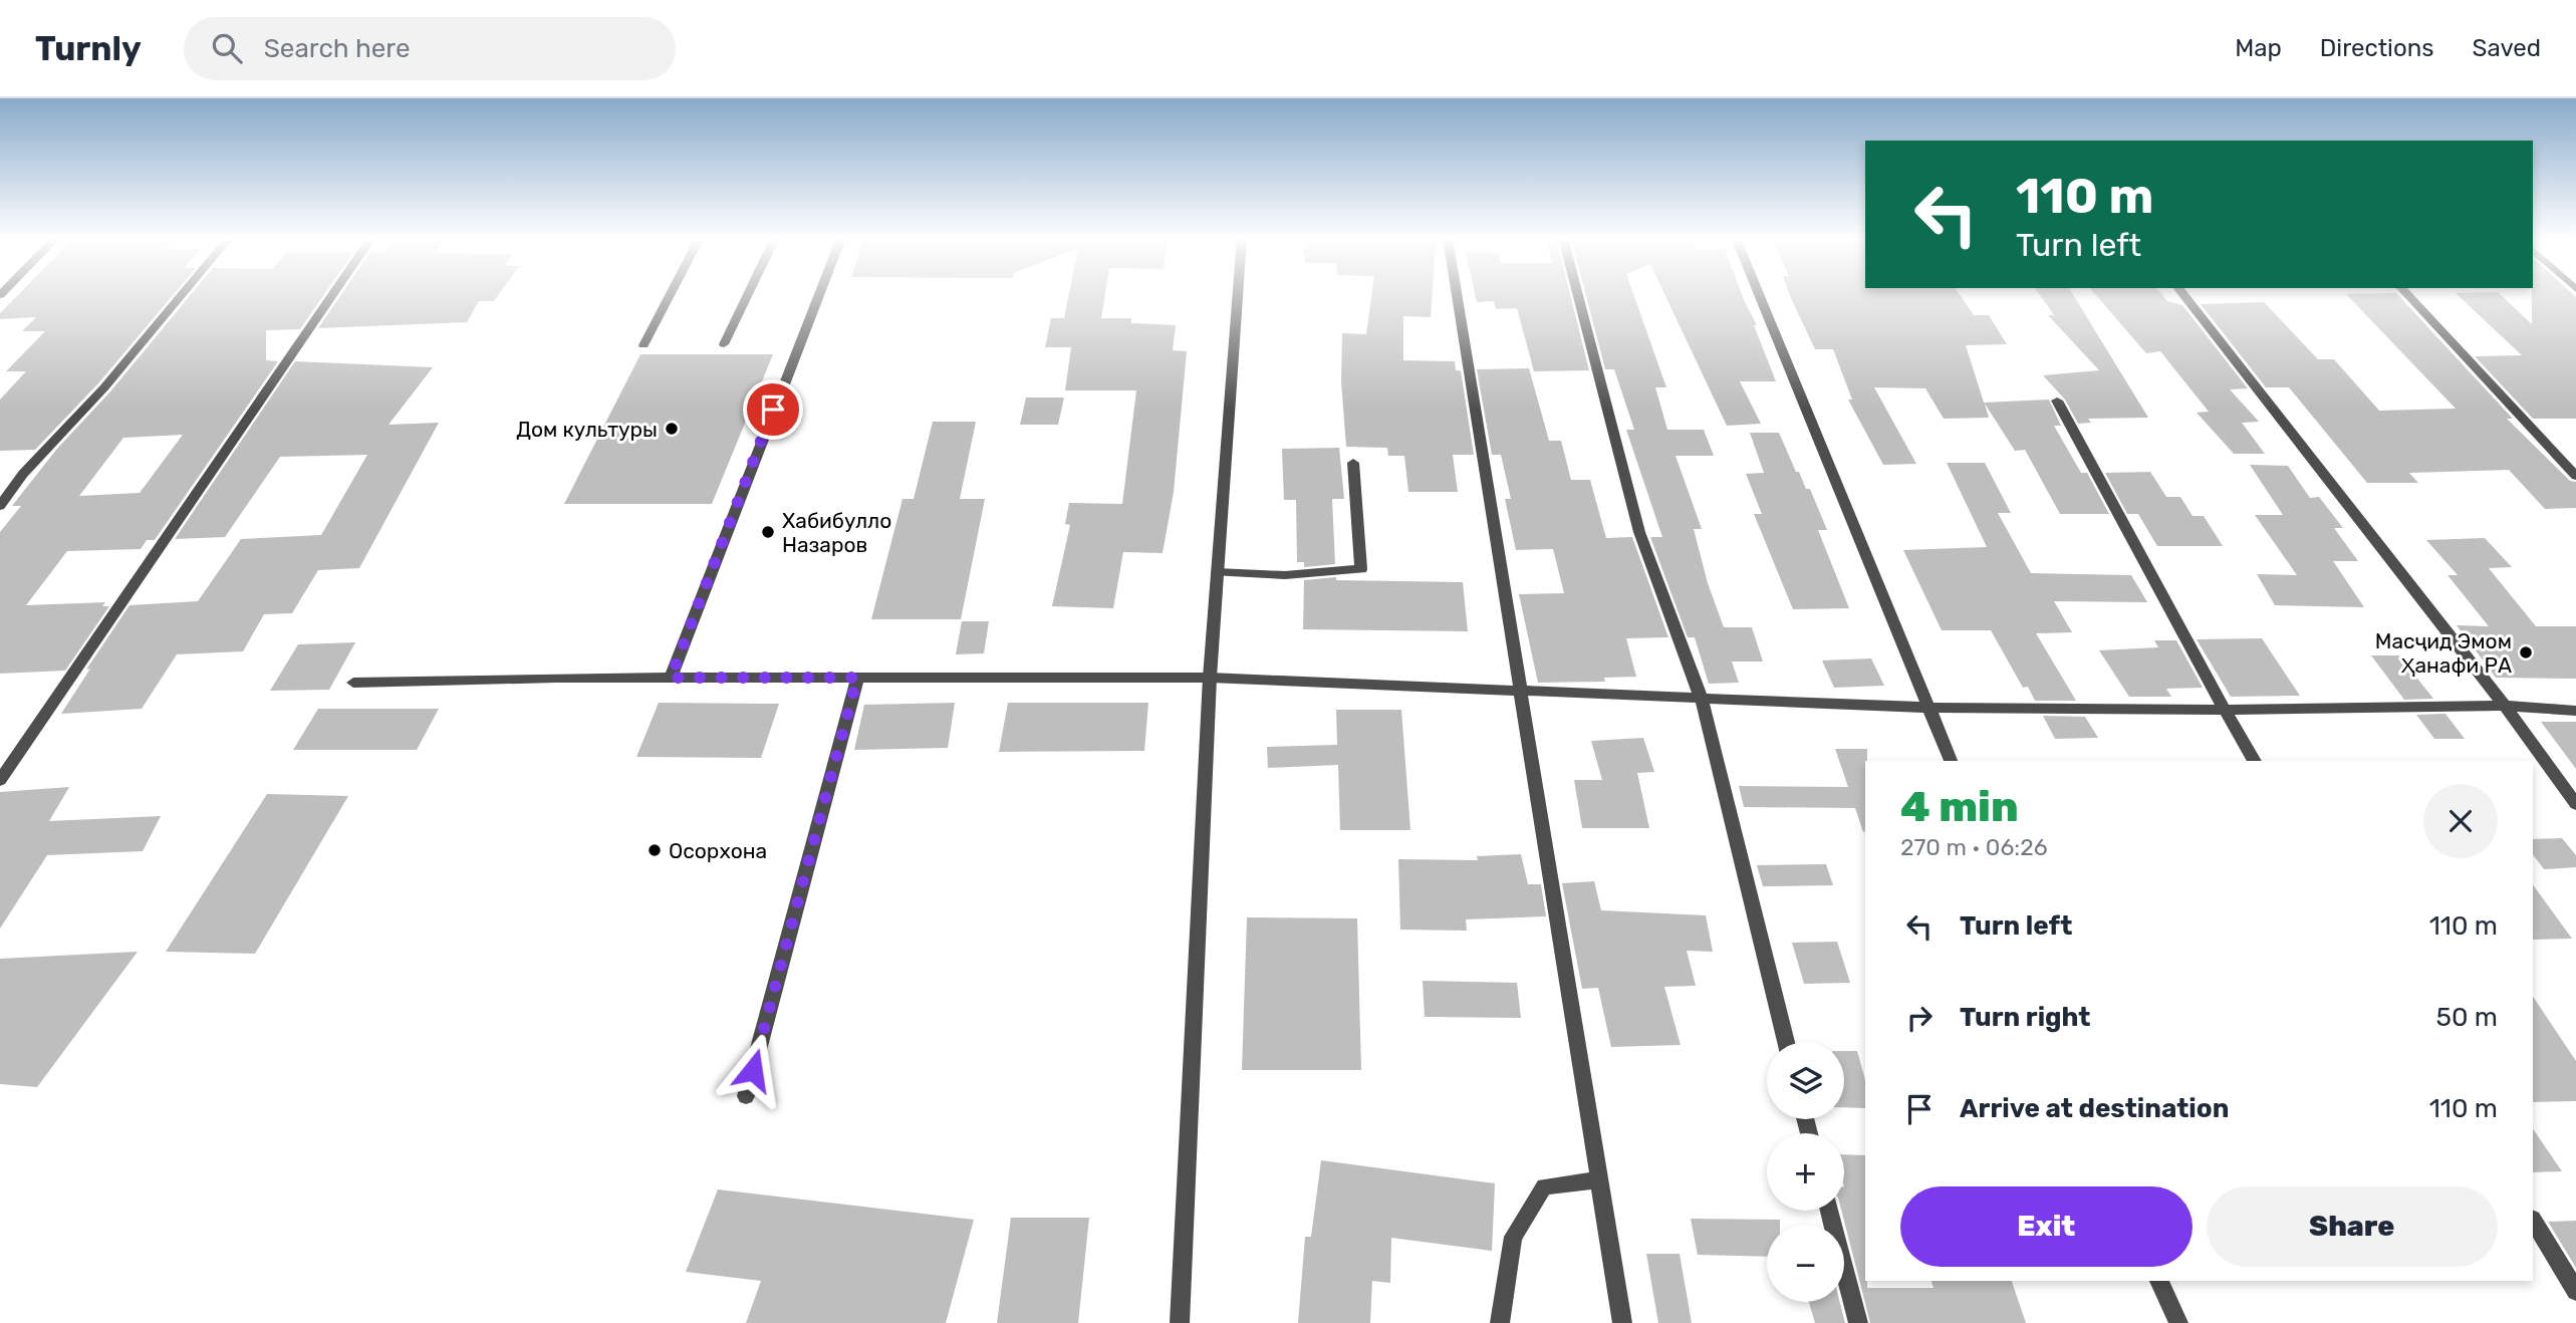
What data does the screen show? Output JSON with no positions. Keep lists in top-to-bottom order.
{
  "places": [
    "Дом культуры",
    "Хабибулло Назаров",
    "Масҷид Эмом Ҳанафи РА",
    "Осорхона"
  ],
  "page": {
    "header": "Turnly",
    "search": "Search here",
    "nav": ["Map", "Directions", "Saved"],
    "turn": ["110 m", "Turn left"],
    "heading": ["4 min", "270 m · 06:26"],
    "list": [
      {
        "name": "Turn left",
        "value": "110 m"
      },
      {
        "name": "Turn right",
        "value": "50 m"
      },
      {
        "name": "Arrive at destination",
        "value": "110 m"
      }
    ],
    "map_buttons": ["+", "−"],
    "buttons": ["Exit", "Share"]
  }
}
